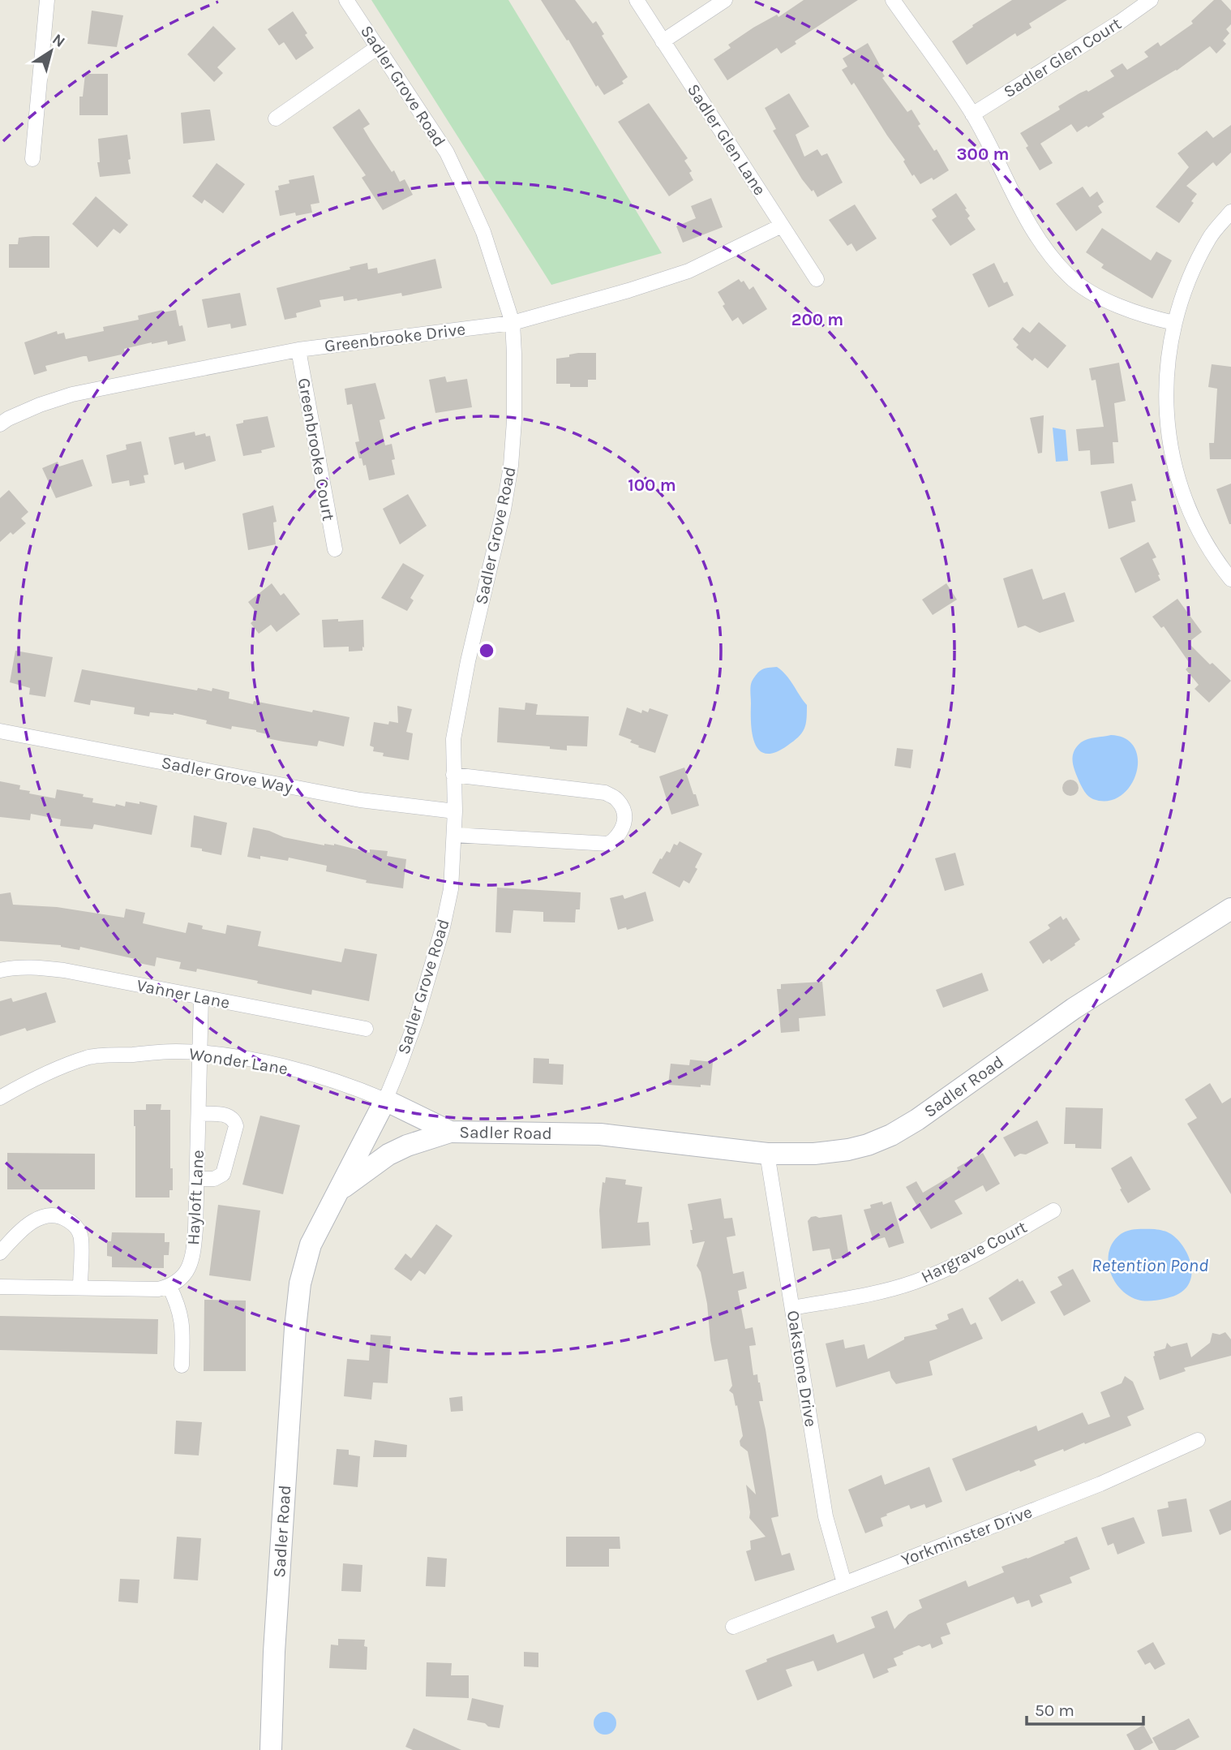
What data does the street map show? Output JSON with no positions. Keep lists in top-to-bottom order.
{
  "streets": {
    "street": [
      "Sadler Glen Court",
      "Sadler Grove Road",
      "Sadler Glen Lane",
      "Greenbrooke Drive",
      "Greenbrooke Court",
      "Sadler Grove Way",
      "Vanner Lane",
      "Wonder Lane",
      "Sadler Road",
      "Hayloft Lane",
      "Hargrave Court",
      "Oakstone Drive",
      "Yorkminster Drive"
    ]
  },
  "crossings": [
    ["Sadler Grove Road", "Greenbrooke Drive"],
    ["Sadler Grove Road", "Sadler Grove Way"],
    ["Sadler Grove Road", "Wonder Lane"],
    ["Sadler Grove Road", "Sadler Road"],
    ["Sadler Glen Lane", "Greenbrooke Drive"],
    ["Greenbrooke Drive", "Greenbrooke Court"],
    ["Vanner Lane", "Hayloft Lane"],
    ["Wonder Lane", "Sadler Road"],
    ["Wonder Lane", "Hayloft Lane"],
    ["Sadler Road", "Oakstone Drive"],
    ["Hargrave Court", "Oakstone Drive"],
    ["Oakstone Drive", "Yorkminster Drive"]
  ],
  "water": ["Retention Pond"],
  "scale_bar": "50 m",
  "north": "top right",
  "rings": ["300 m", "200 m", "100 m"]
}
